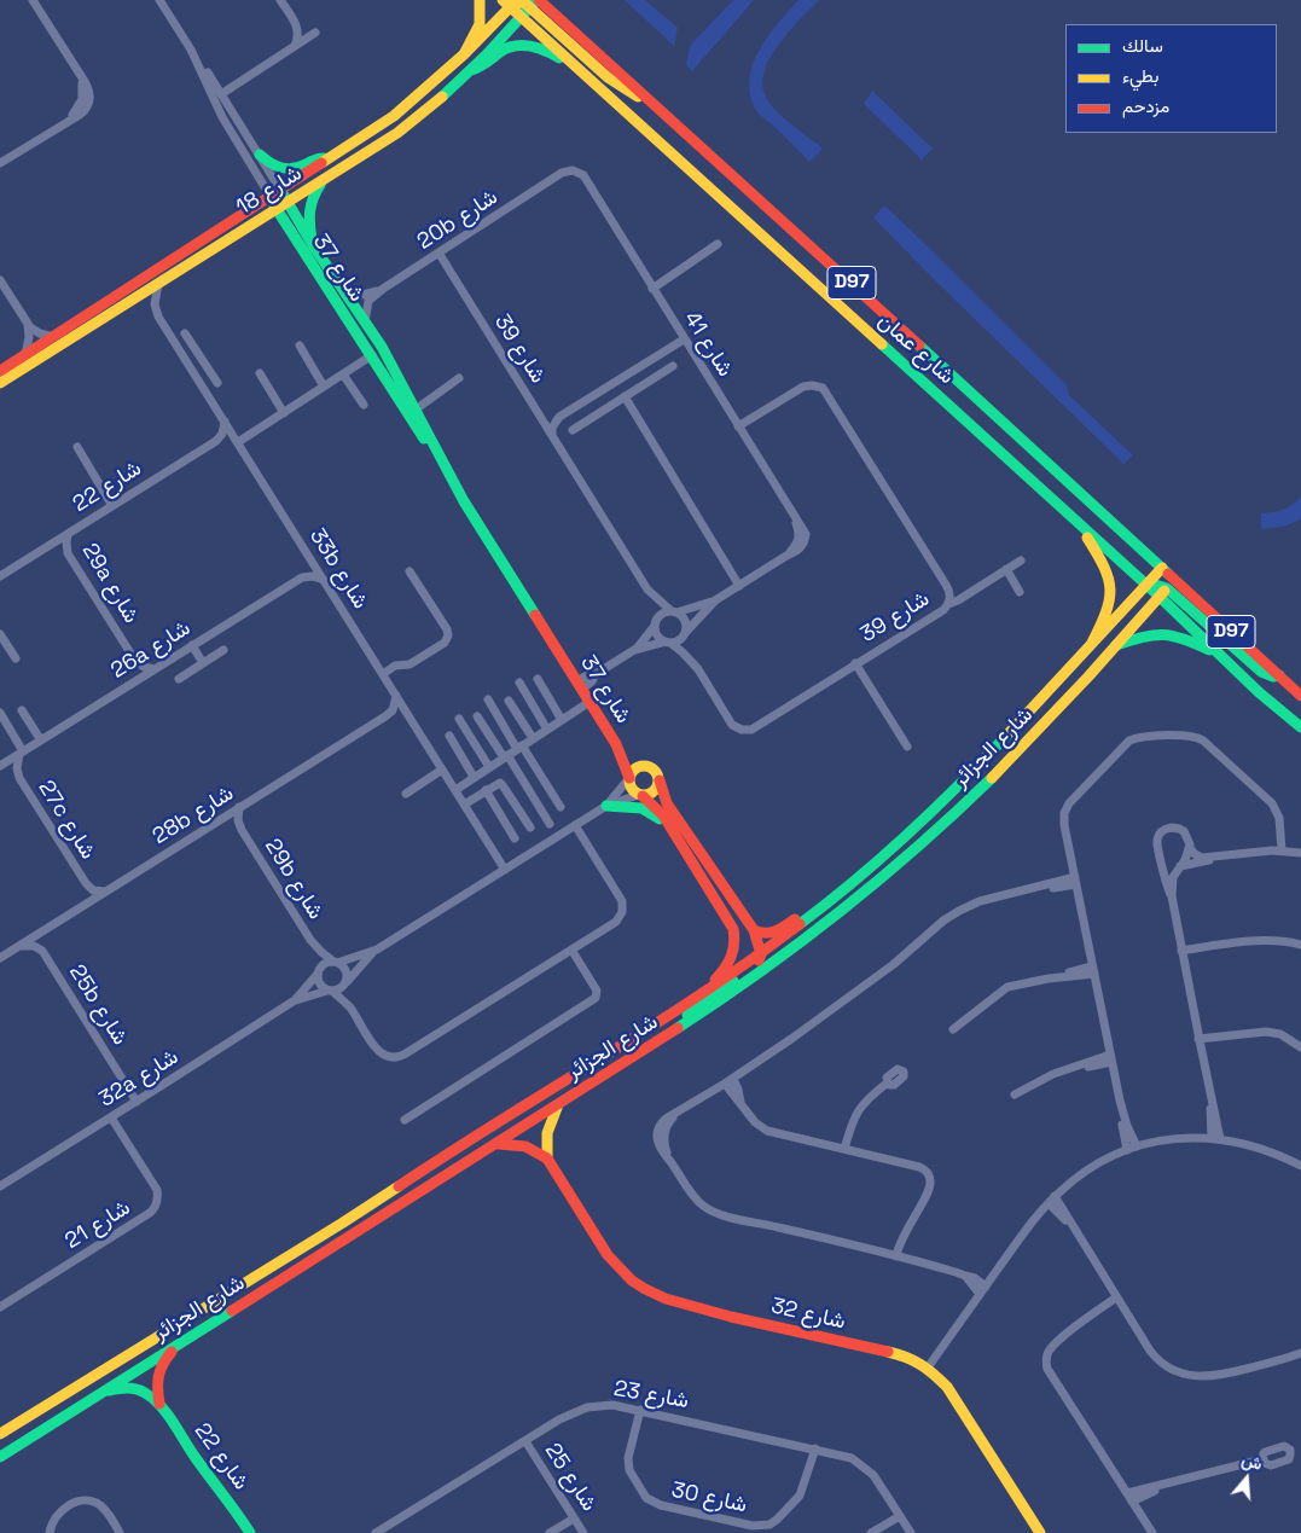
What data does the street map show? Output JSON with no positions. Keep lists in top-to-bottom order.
{
  "streets": {
    "main road": [
      "شارع 18",
      "شارع 37",
      "D97",
      "شارع عمان",
      "شارع 22",
      "شارع الجزائر",
      "شارع 32"
    ],
    "street": [
      "20b شارع",
      "شارع 41",
      "شارع 39",
      "33b شارع",
      "29a شارع",
      "26a شارع",
      "28b شارع",
      "27c شارع",
      "29b شارع",
      "25b شارع",
      "32a شارع",
      "شارع 21",
      "شارع 23",
      "شارع 25",
      "شارع 30"
    ]
  },
  "crossings": [
    ["شارع 18", "شارع 37"],
    ["شارع 18", "شارع عمان"],
    ["شارع 18", "33b شارع"],
    ["20b شارع", "شارع 37"],
    ["20b شارع", "شارع 41"],
    ["20b شارع", "شارع 39"],
    ["شارع 41", "شارع 39"],
    ["شارع عمان", "شارع الجزائر"],
    ["شارع 22", "33b شارع"],
    ["شارع 22", "29a شارع"],
    ["شارع 22", "شارع الجزائر"],
    ["33b شارع", "26a شارع"],
    ["33b شارع", "28b شارع"],
    ["29a شارع", "26a شارع"],
    ["26a شارع", "27c شارع"],
    ["شارع الجزائر", "شارع 32"],
    ["28b شارع", "27c شارع"],
    ["28b شارع", "29b شارع"],
    ["28b شارع", "25b شارع"],
    ["29b شارع", "32a شارع"],
    ["25b شارع", "32a شارع"],
    ["32a شارع", "شارع 21"],
    ["شارع 23", "شارع 25"],
    ["شارع 23", "شارع 30"]
  ],
  "legend": ["سالك", "بطيء", "مزدحم"],
  "north": "top"
}
